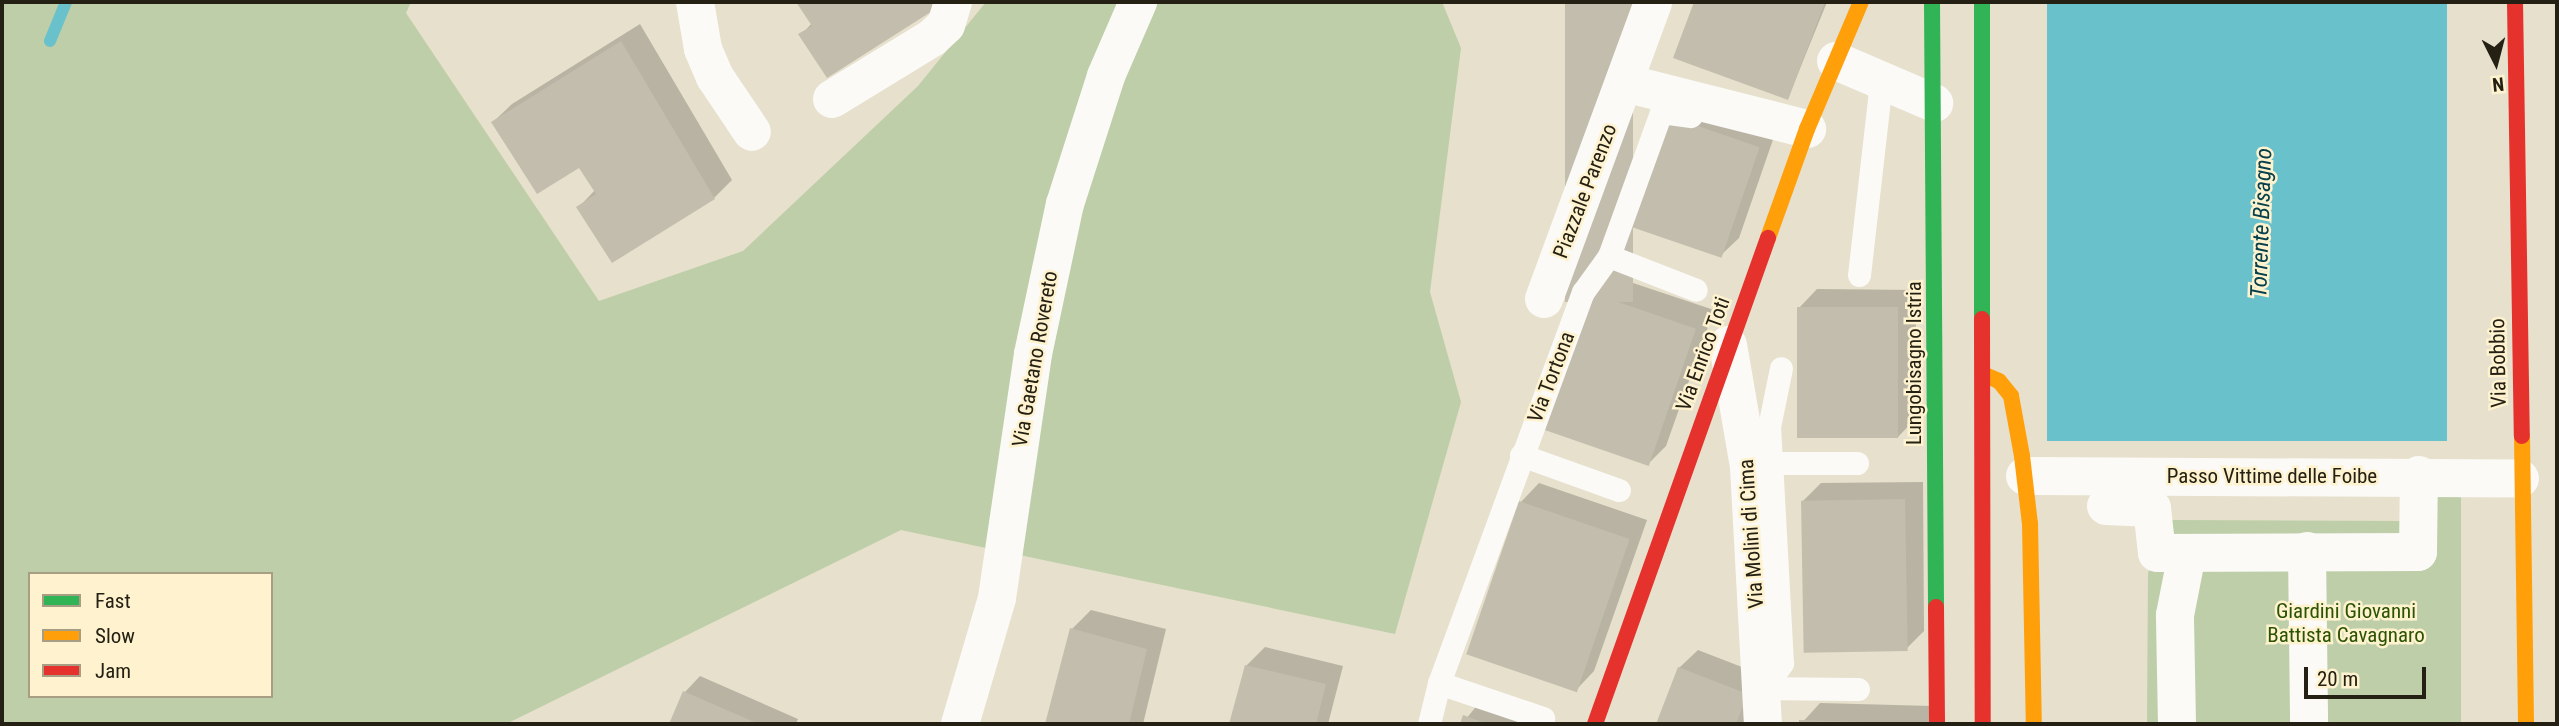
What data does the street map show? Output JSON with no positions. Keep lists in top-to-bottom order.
{
  "streets": {
    "main road": ["Via Enrico Toti", "Lungobisagno Istria", "Via Bobbio"],
    "street": [
      "Piazzale Parenzo",
      "Via Gaetano Rovereto",
      "Passo Vittime delle Foibe",
      "Via Molini di Cima"
    ],
    "lane": ["Via Tortona"]
  },
  "crossings": [
    ["Via Enrico Toti", "Via Molini di Cima"],
    ["Via Bobbio", "Passo Vittime delle Foibe"]
  ],
  "water": ["Torrente Bisagno"],
  "parks": ["Giardini Giovanni Battista Cavagnaro"],
  "legend": ["Fast", "Slow", "Jam"],
  "scale_bar": "20 m",
  "north": "bottom"
}
